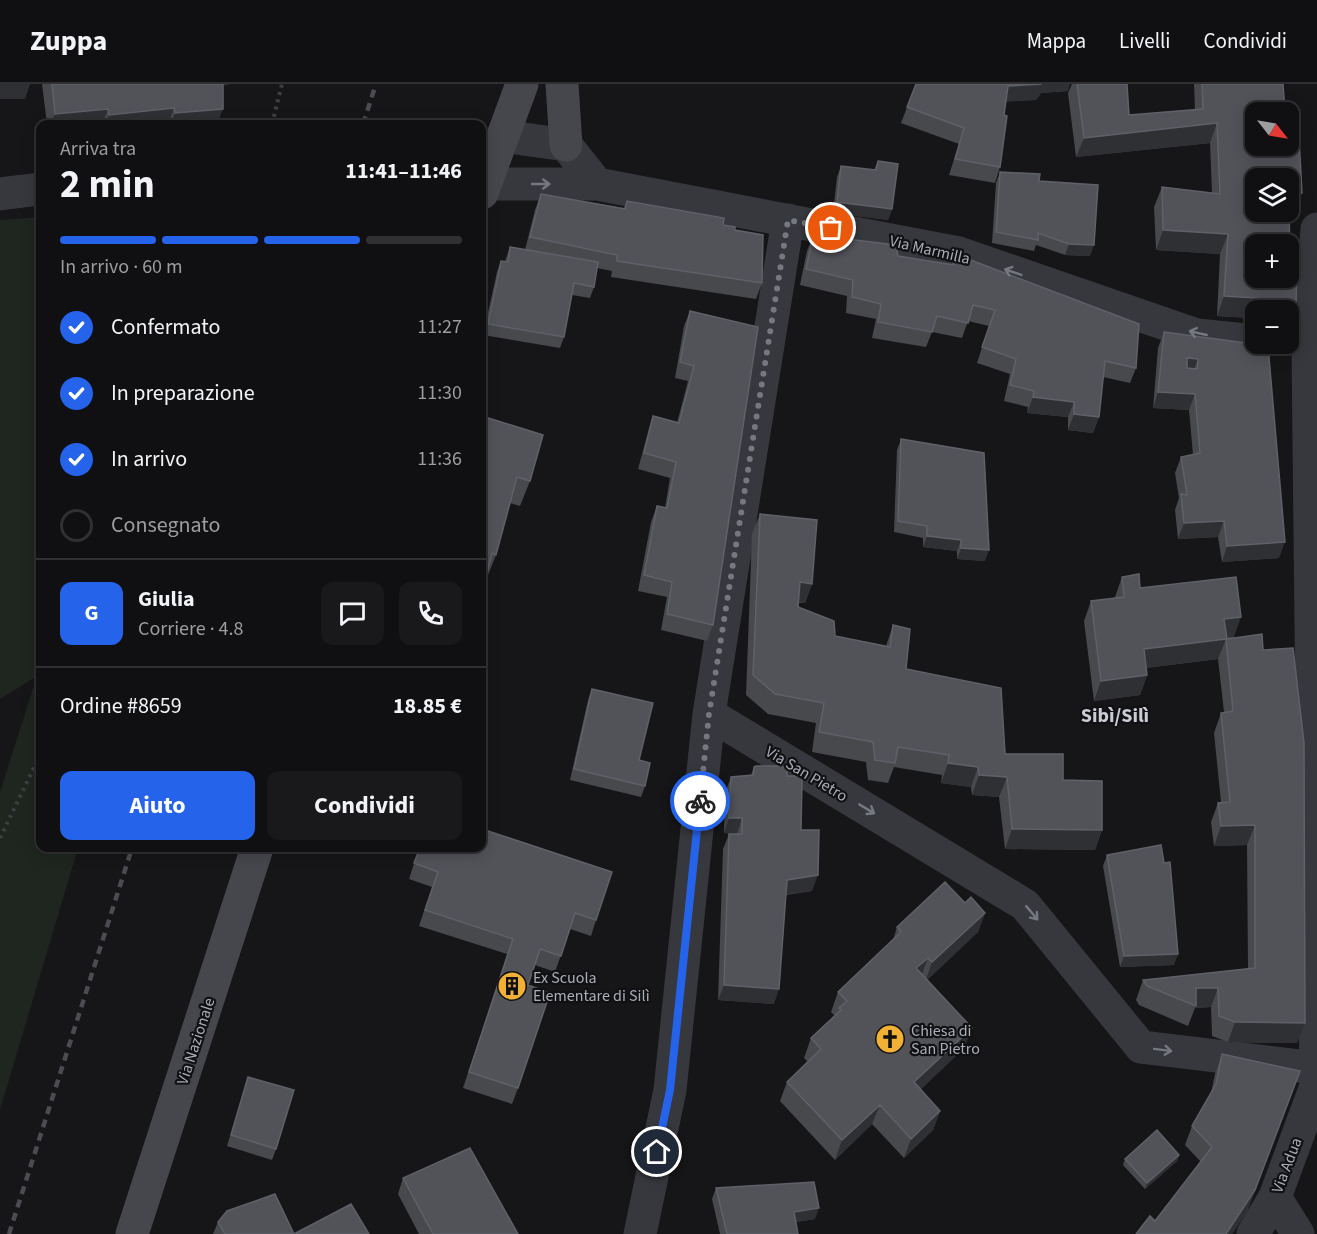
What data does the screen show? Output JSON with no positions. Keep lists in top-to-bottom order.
{
  "streets": {
    "main road": ["Via Nazionale"],
    "street": ["Via Marmilla", "Via San Pietro", "Via Adua"]
  },
  "crossings": [
    ["Via San Pietro", "Via Adua"]
  ],
  "one_way": ["Via San Pietro"],
  "districts": ["Sibì/Silì"],
  "places": {
    "building": ["Ex Scuola Elementare di Silì"],
    "church": ["Chiesa di San Pietro"]
  },
  "north": "bottom right",
  "page": {
    "header": "Zuppa",
    "nav": ["Mappa", "Livelli", "Condividi"],
    "map_buttons": ["+", "−"],
    "heading": ["2 min", "Arriva tra", "11:41–11:46"],
    "panel": [
      "Giulia",
      "Corriere · 4.8",
      "Ordine #8659",
      "18.85 €"
    ],
    "bar": "In arrivo · 60 m",
    "list": [
      ["Confermato", "11:27"],
      ["In preparazione", "11:30"],
      ["In arrivo", "11:36"],
      "Consegnato"
    ],
    "round": "G",
    "buttons": ["Aiuto", "Condividi"]
  }
}
